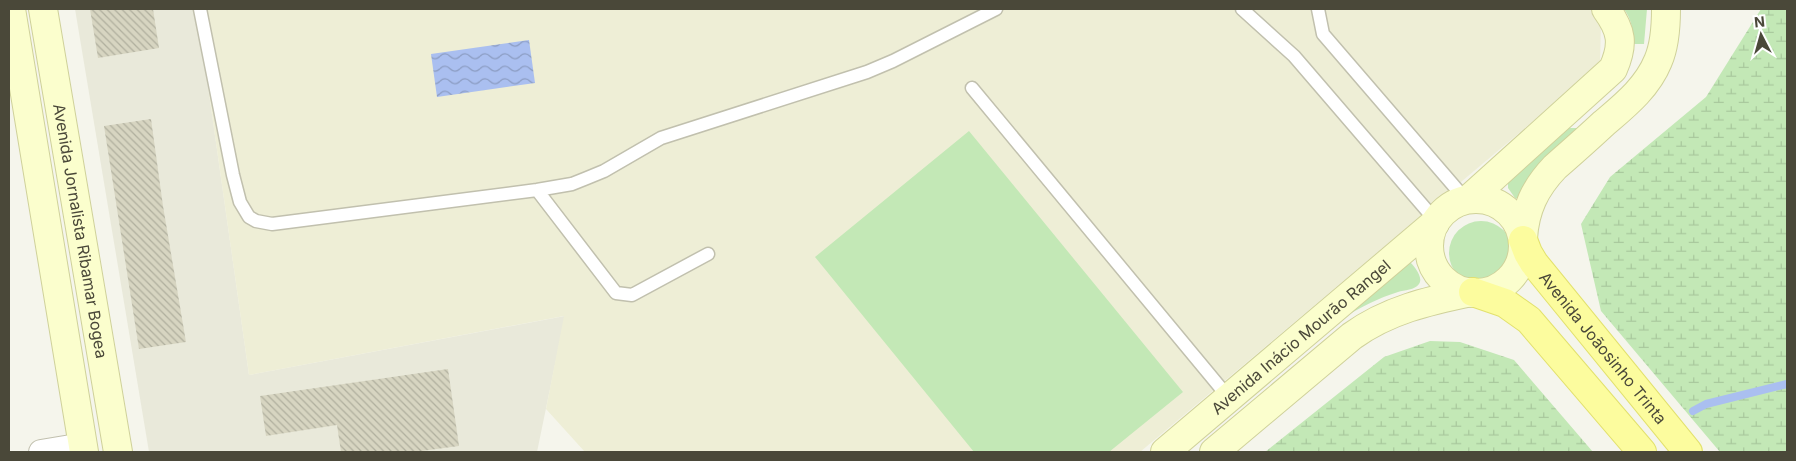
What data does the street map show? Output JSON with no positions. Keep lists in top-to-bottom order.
{
  "streets": {
    "main road": ["Avenida Jornalista Ribamar Bogea", "Avenida Inácio Mourão Rangel", "Avenida Joãosinho Trinta"]
  },
  "crossings": [
    ["Avenida Inácio Mourão Rangel", "Avenida Joãosinho Trinta"]
  ],
  "north": "top"
}
